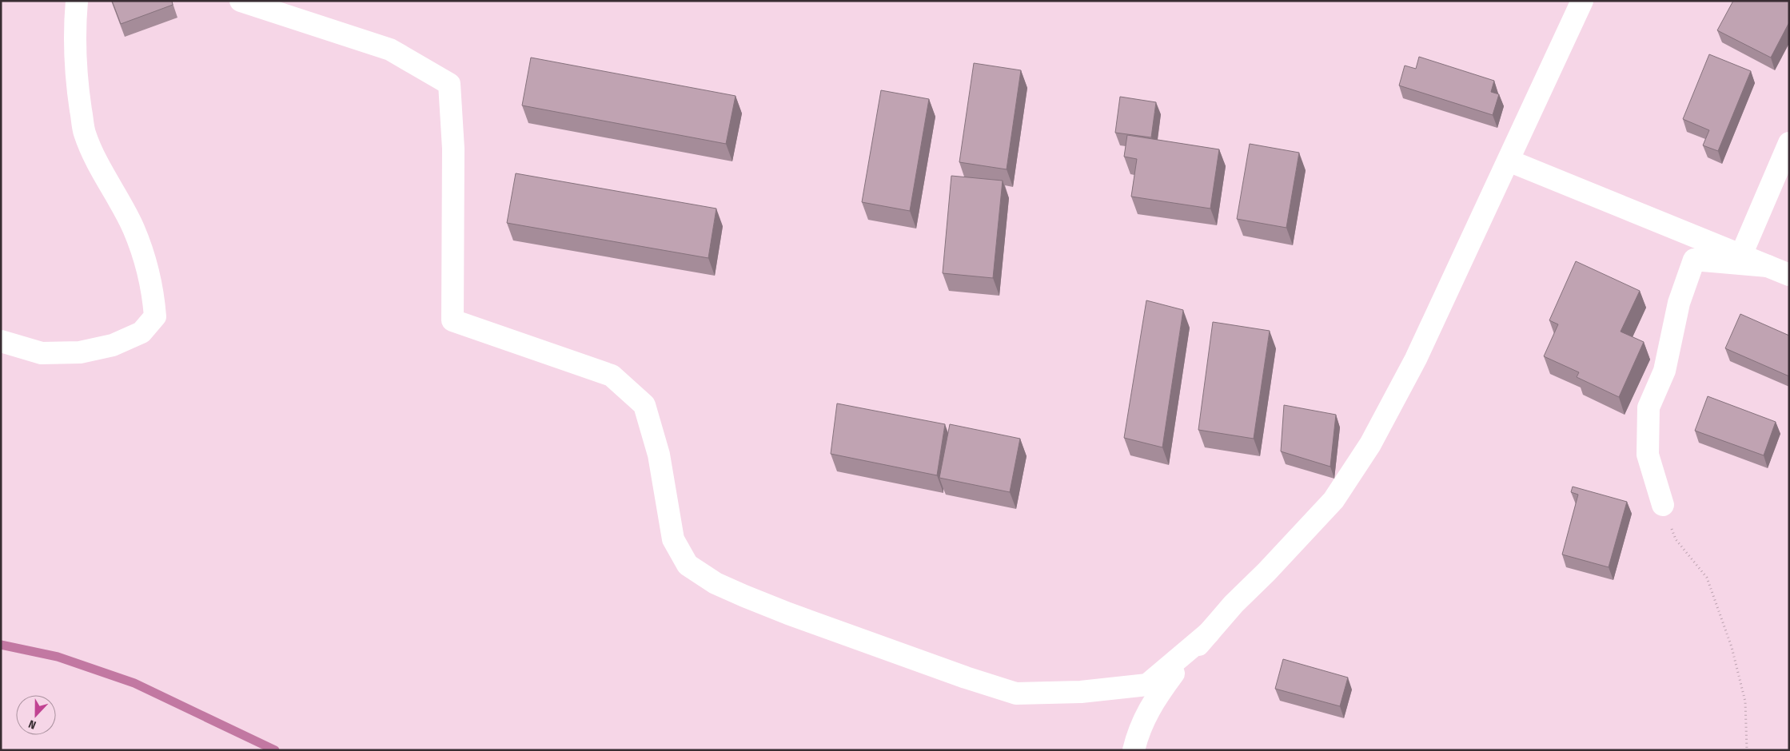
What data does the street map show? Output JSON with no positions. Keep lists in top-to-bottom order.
{
  "north": "bottom"
}
